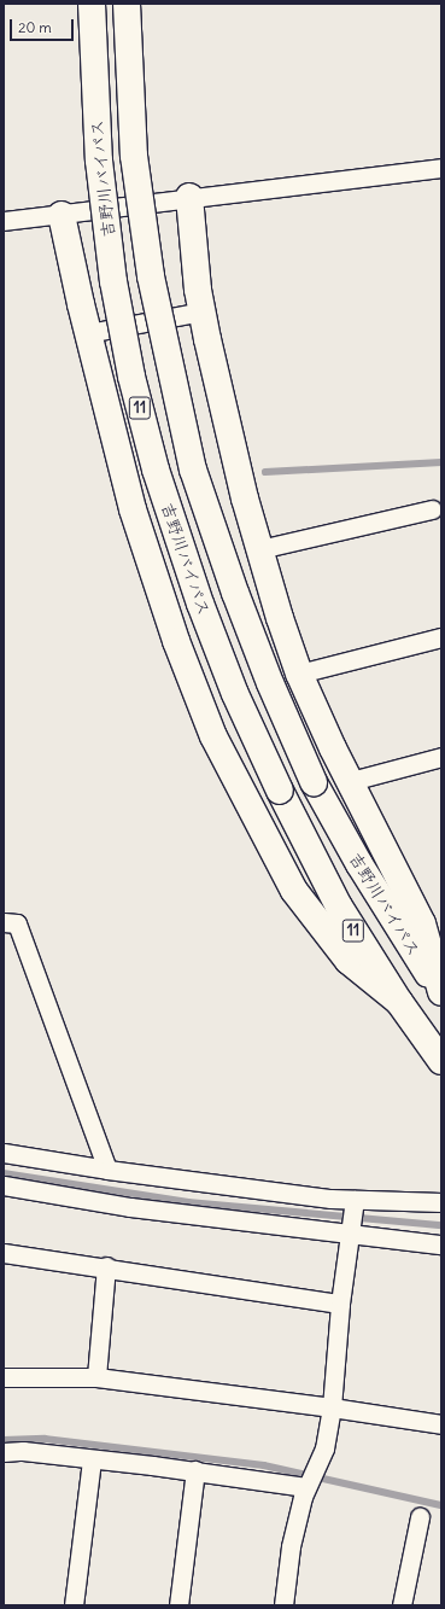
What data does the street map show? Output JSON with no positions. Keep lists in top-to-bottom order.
{
  "streets": {
    "highway": ["吉野川バイパス", "11"]
  },
  "crossings": [
    ["吉野川バイパス", "11"]
  ],
  "scale_bar": "20 m"
}
